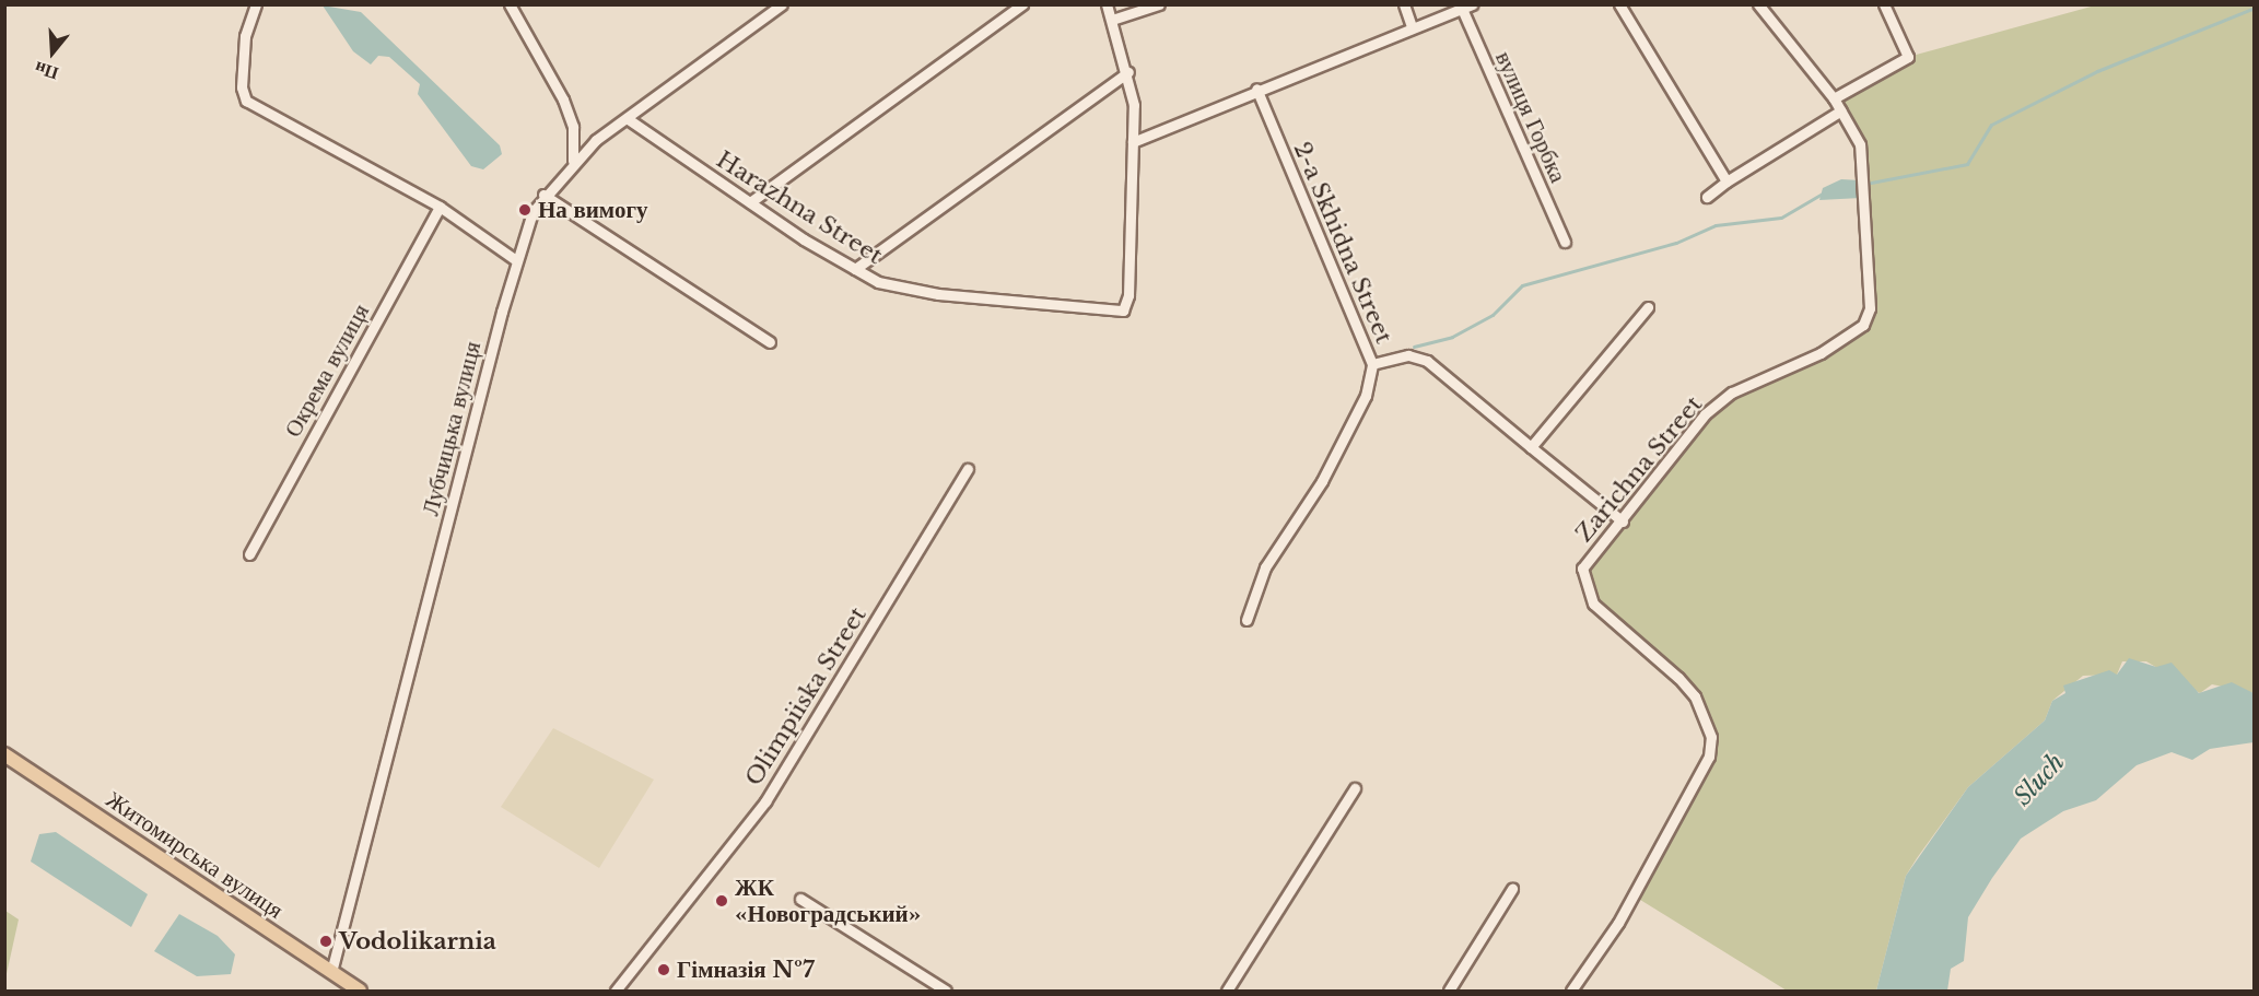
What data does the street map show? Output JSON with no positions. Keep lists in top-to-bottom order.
{
  "streets": {
    "main road": ["Житомирська вулиця"],
    "street": [
      "вулиця Горбка",
      "Harazhna Street",
      "2-a Skhidna Street",
      "Окрема вулиця",
      "Лубчицька вулиця",
      "Zarichna Street",
      "Olimpiiska Street"
    ]
  },
  "crossings": [
    ["Harazhna Street", "Лубчицька вулиця"],
    ["Лубчицька вулиця", "Житомирська вулиця"]
  ],
  "water": ["Sluch"],
  "places": [
    "На вимогу",
    "ЖК «Новоградський»",
    "Vodolikarnia",
    "Гімназія №7"
  ],
  "north": "bottom"
}
